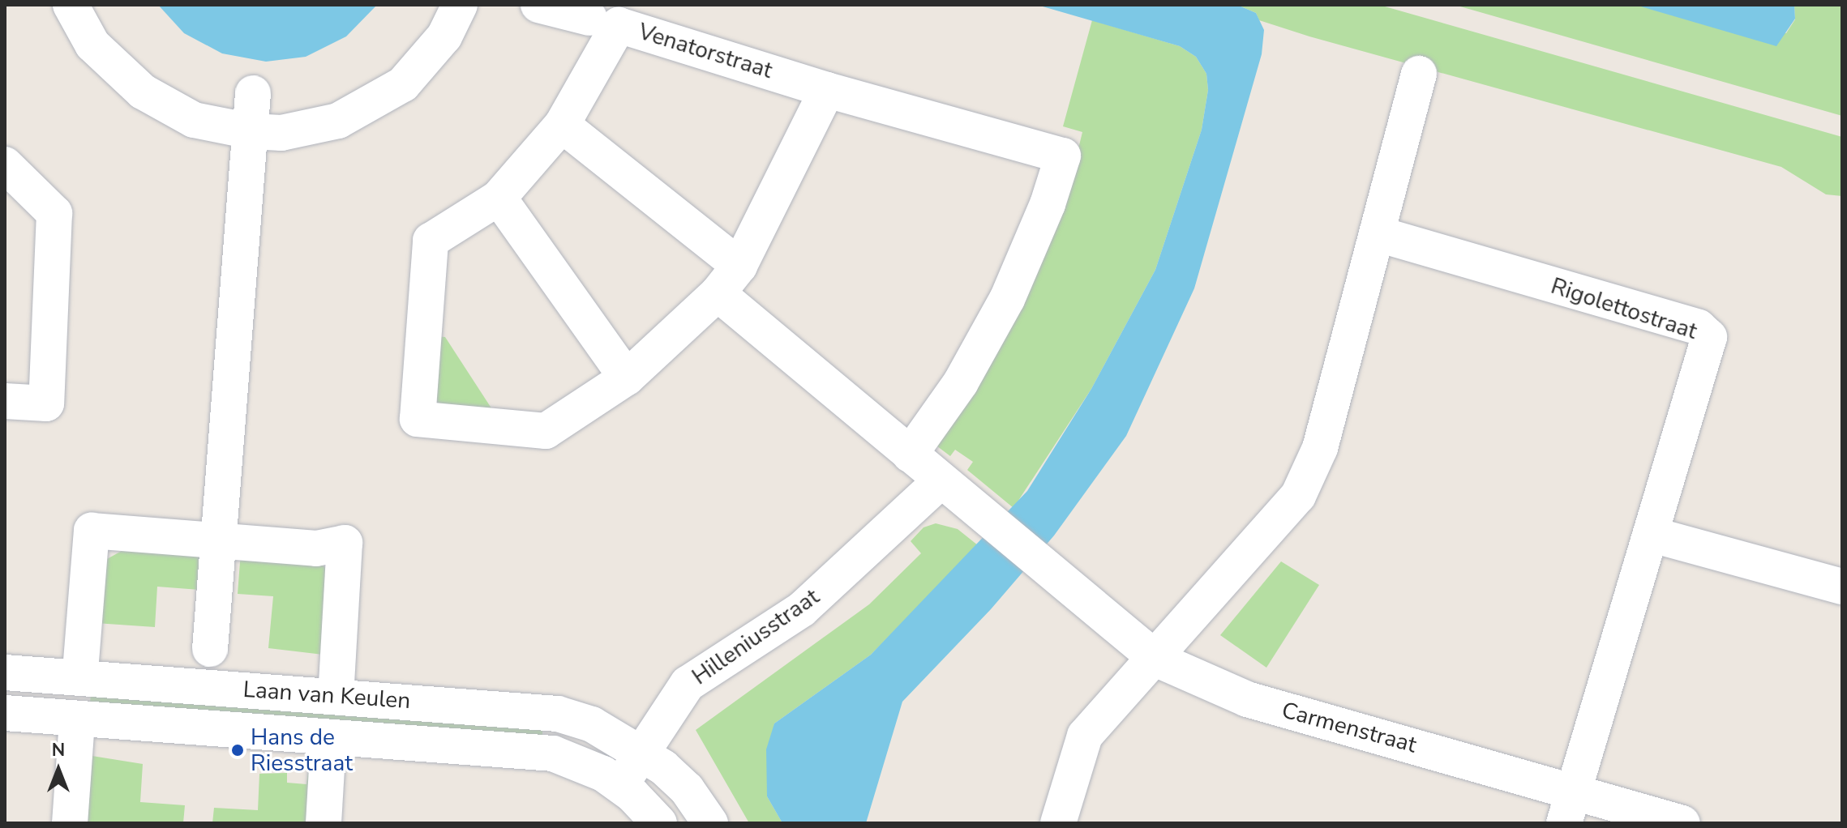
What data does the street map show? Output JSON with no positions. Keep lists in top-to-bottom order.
{
  "streets": {
    "street": [
      "Venatorstraat",
      "Rigolettostraat",
      "Hilleniusstraat",
      "Laan van Keulen",
      "Carmenstraat"
    ]
  },
  "crossings": [
    ["Rigolettostraat", "Carmenstraat"],
    ["Hilleniusstraat", "Laan van Keulen"],
    ["Hilleniusstraat", "Carmenstraat"]
  ],
  "places": ["Hans de Riesstraat"],
  "north": "top"
}
